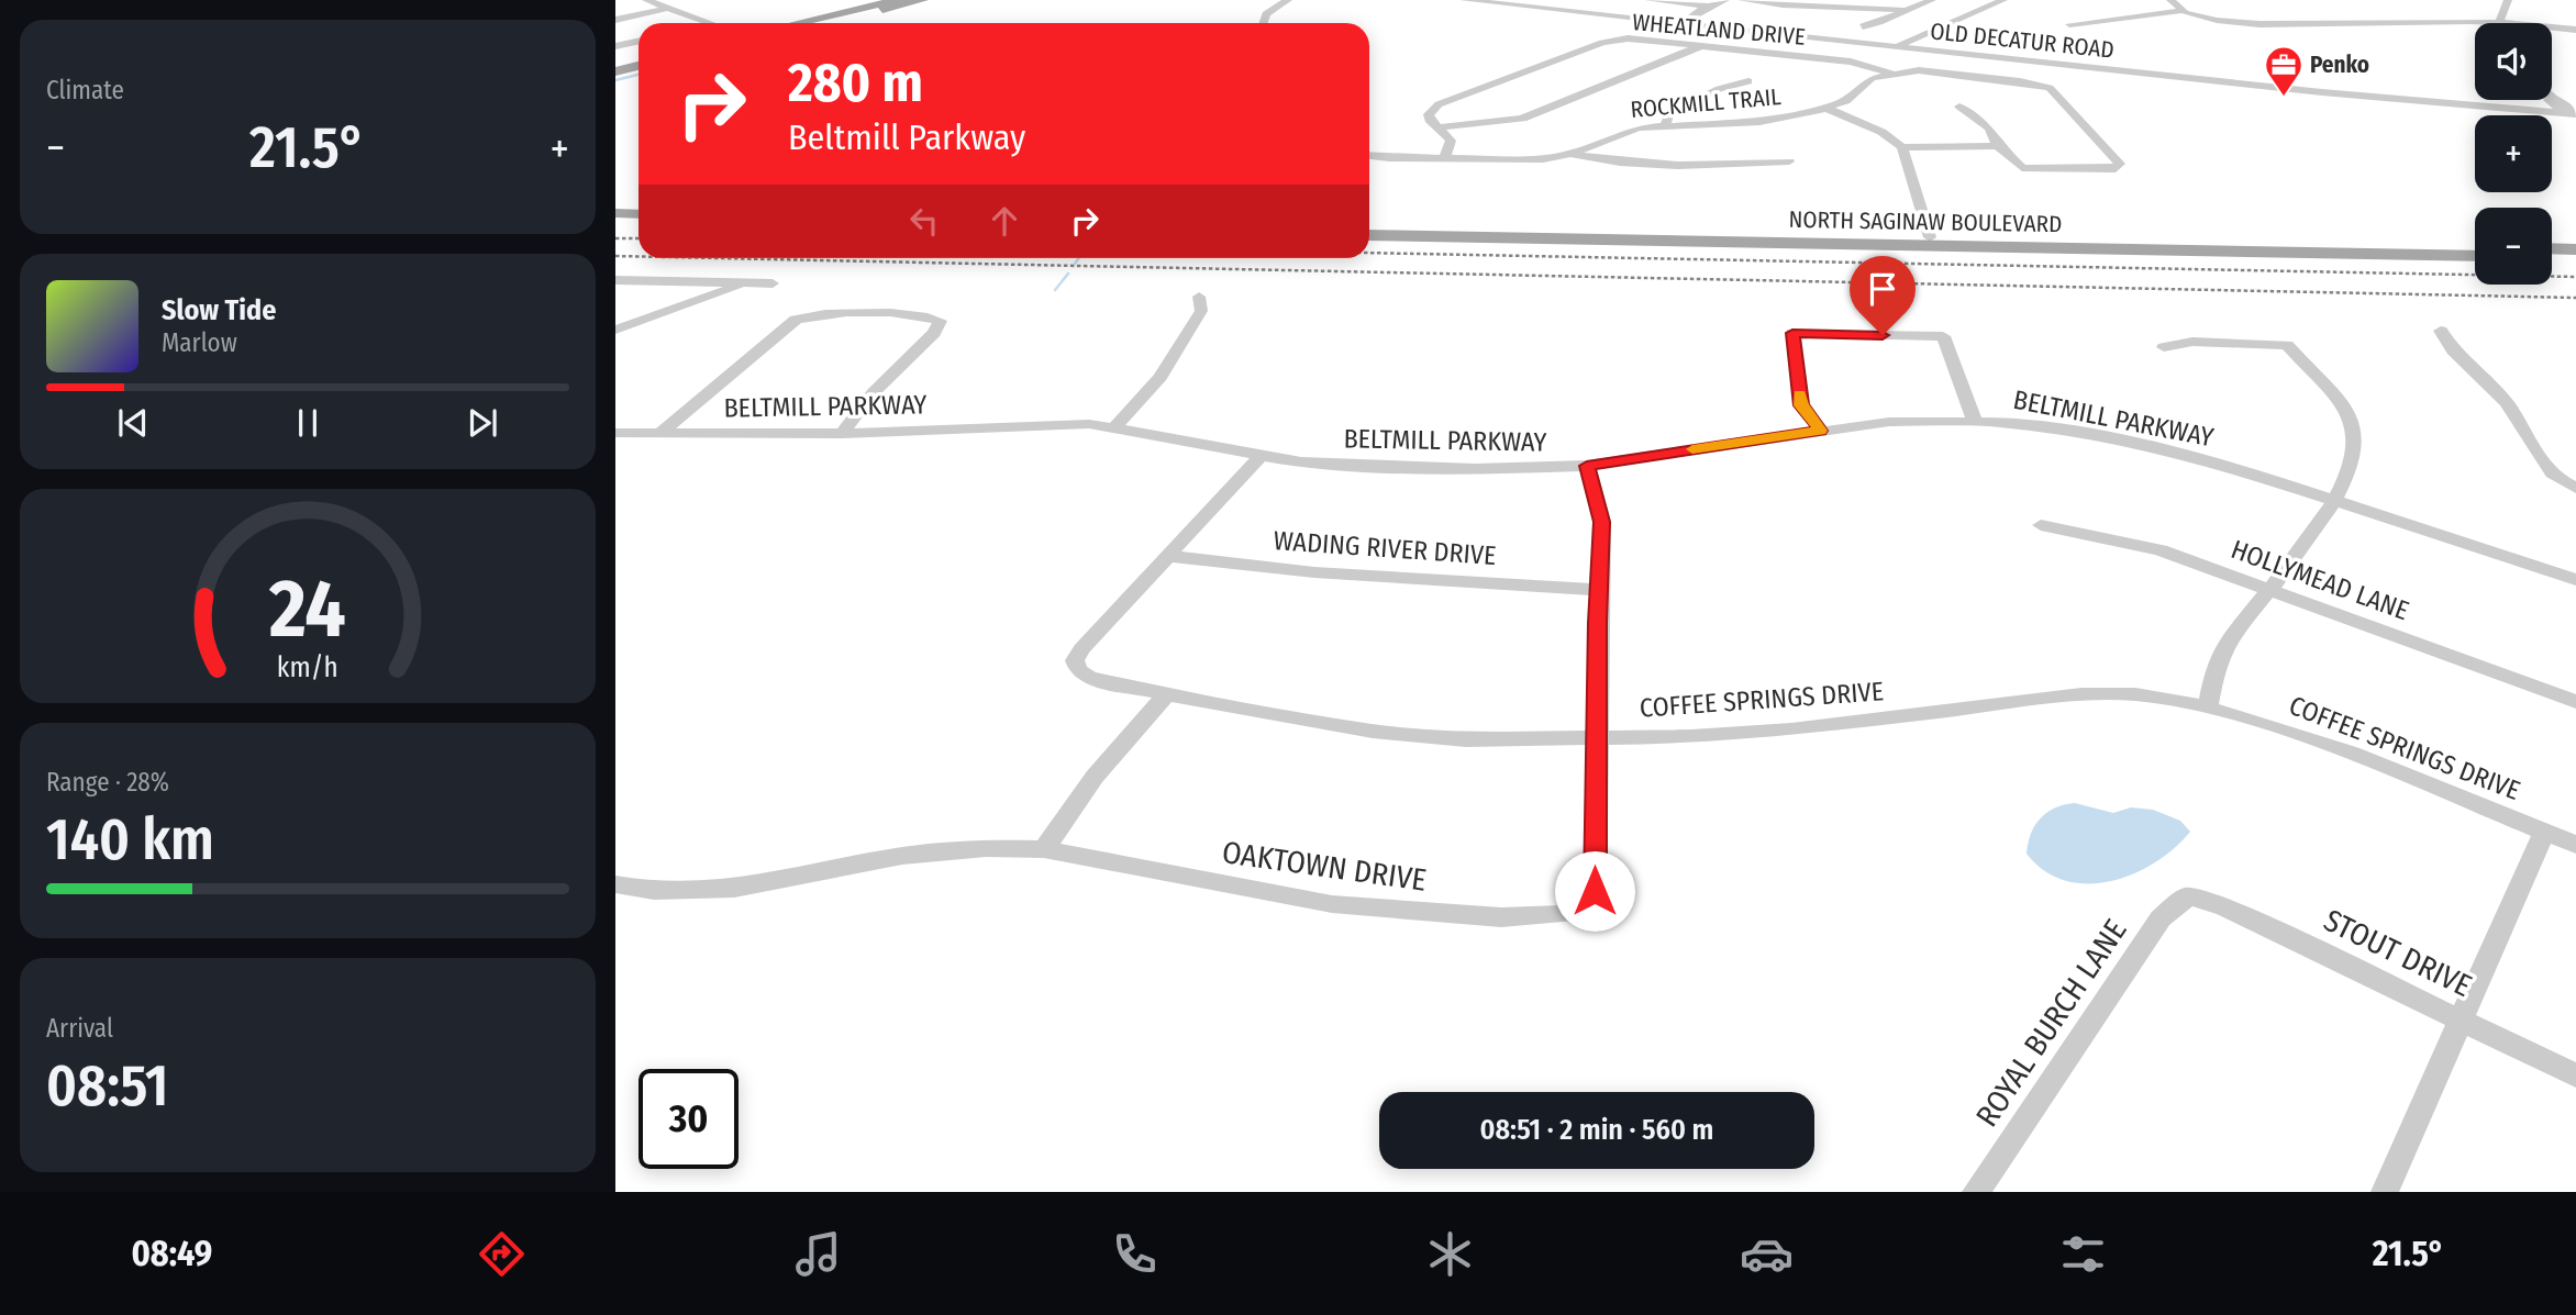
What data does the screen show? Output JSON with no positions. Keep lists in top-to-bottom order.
{
  "streets": {
    "main road": ["NORTH SAGINAW BOULEVARD"],
    "street": [
      "WHEATLAND DRIVE",
      "OLD DECATUR ROAD",
      "ROCKMILL TRAIL",
      "BELTMILL PARKWAY",
      "WADING RIVER DRIVE",
      "HOLLYMEAD LANE",
      "COFFEE SPRINGS DRIVE",
      "OAKTOWN DRIVE",
      "STOUT DRIVE",
      "ROYAL BURCH LANE"
    ]
  },
  "crossings": [
    ["WHEATLAND DRIVE", "ROCKMILL TRAIL"],
    ["BELTMILL PARKWAY", "COFFEE SPRINGS DRIVE"],
    ["BELTMILL PARKWAY", "OAKTOWN DRIVE"],
    ["WADING RIVER DRIVE", "COFFEE SPRINGS DRIVE"],
    ["WADING RIVER DRIVE", "OAKTOWN DRIVE"],
    ["COFFEE SPRINGS DRIVE", "OAKTOWN DRIVE"],
    ["STOUT DRIVE", "ROYAL BURCH LANE"]
  ],
  "places": {
    "office": ["Penko"]
  },
  "page": {
    "tile": [
      "Climate",
      ["Range · 28%", "140 km"],
      ["Arrival", "08:51"]
    ],
    "map_buttons": ["+", "−"],
    "turn": ["280 m", "Beltmill Parkway"],
    "heat": ["−", "21.5°", "+"],
    "song": ["Slow Tide", "Marlow"],
    "limit": "30",
    "trip": "08:51 · 2 min · 560 m",
    "tabs": ["08:49", "21.5°"],
    "gauge": ["24", "km/h"]
  }
}
